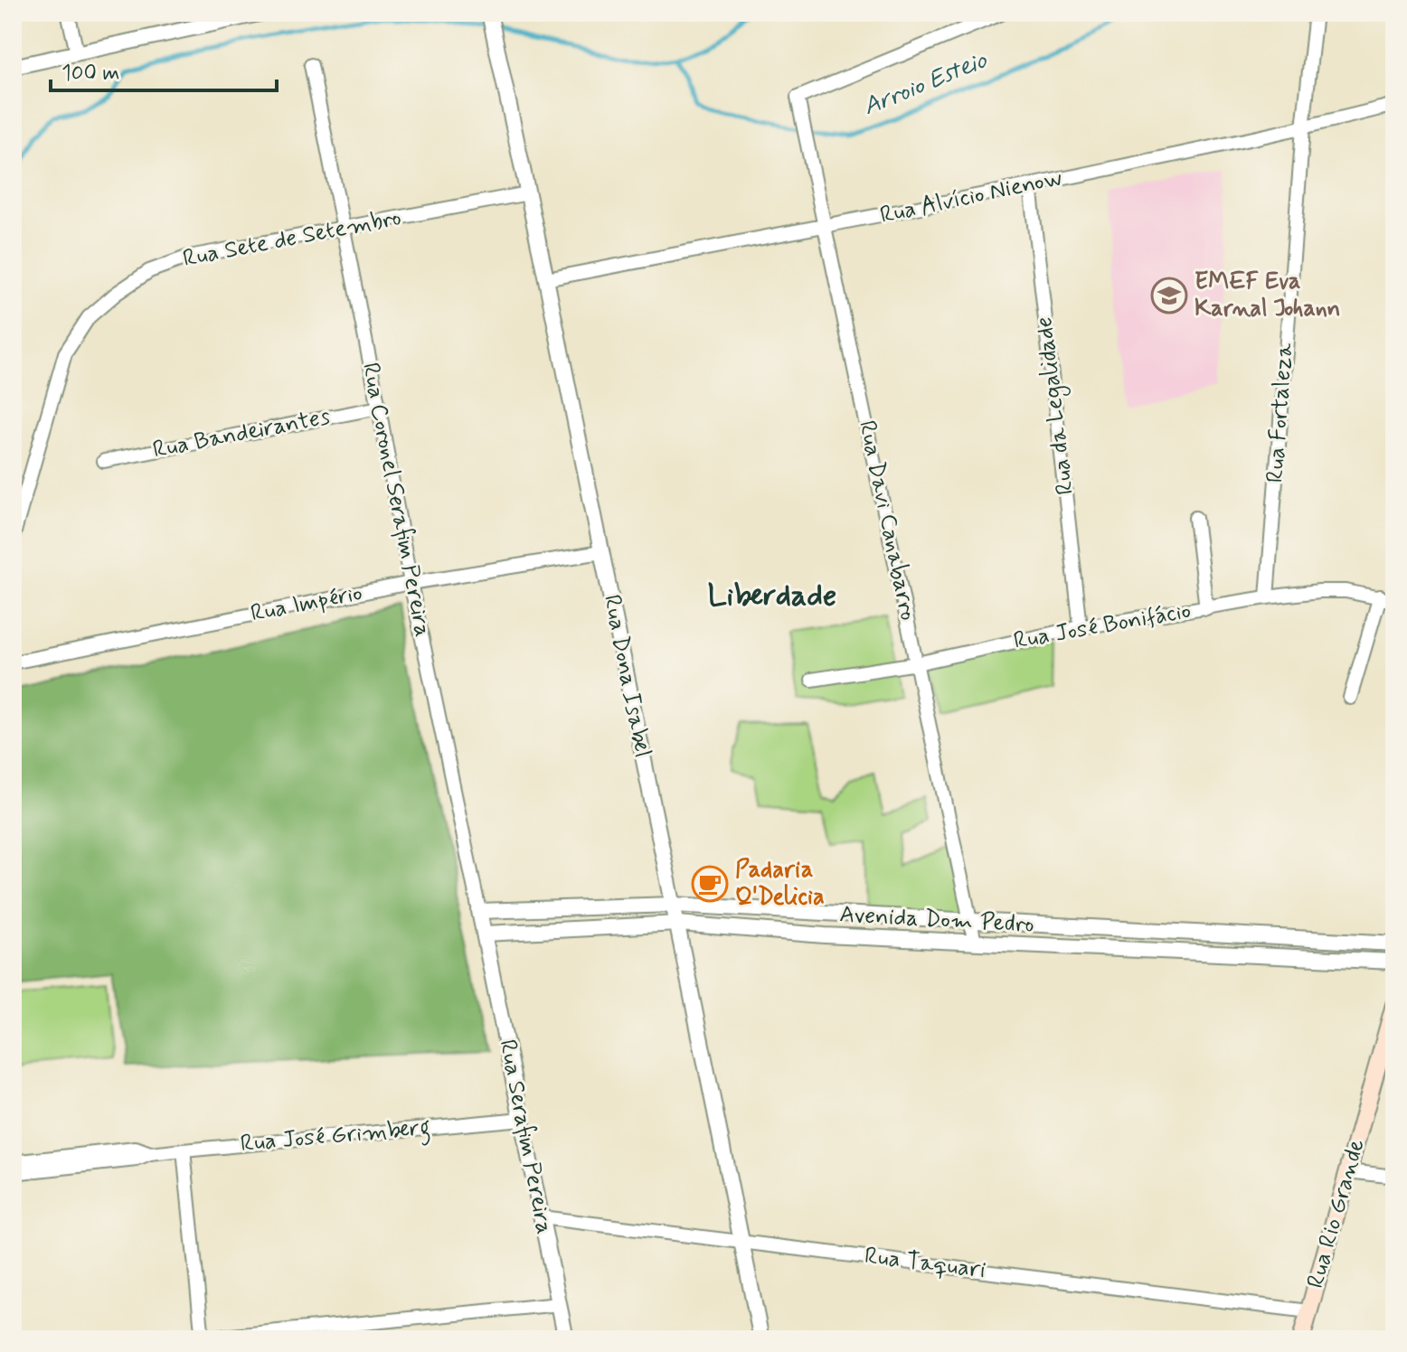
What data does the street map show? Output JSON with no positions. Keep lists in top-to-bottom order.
{
  "streets": {
    "main road": ["Rua Rio Grande"],
    "street": [
      "Rua Alvício Nienow",
      "Rua Sete de Setembro",
      "Rua da Legalidade",
      "Rua Fortaleza",
      "Rua Bandeirantes",
      "Rua Coronel Serafim Pereira",
      "Rua Davi Canabarro",
      "Rua Império",
      "Rua José Bonifácio",
      "Rua Dona Isabel",
      "Avenida Dom Pedro",
      "Rua José Grimberg",
      "Rua Serafim Pereira",
      "Rua Taquari"
    ]
  },
  "crossings": [
    ["Rua Alvício Nienow", "Rua da Legalidade"],
    ["Rua Alvício Nienow", "Rua Fortaleza"],
    ["Rua Alvício Nienow", "Rua Davi Canabarro"],
    ["Rua Alvício Nienow", "Rua Dona Isabel"],
    ["Rua Sete de Setembro", "Rua Coronel Serafim Pereira"],
    ["Rua Sete de Setembro", "Rua Dona Isabel"],
    ["Rua da Legalidade", "Rua José Bonifácio"],
    ["Rua Fortaleza", "Rua José Bonifácio"],
    ["Rua Bandeirantes", "Rua Coronel Serafim Pereira"],
    ["Rua Coronel Serafim Pereira", "Rua Império"],
    ["Rua Coronel Serafim Pereira", "Avenida Dom Pedro"],
    ["Rua Coronel Serafim Pereira", "Rua Serafim Pereira"],
    ["Rua Davi Canabarro", "Rua José Bonifácio"],
    ["Rua Davi Canabarro", "Avenida Dom Pedro"],
    ["Rua Império", "Rua Dona Isabel"],
    ["Rua Dona Isabel", "Avenida Dom Pedro"],
    ["Rua Dona Isabel", "Rua Taquari"],
    ["Avenida Dom Pedro", "Rua Serafim Pereira"],
    ["Rua José Grimberg", "Rua Serafim Pereira"],
    ["Rua Serafim Pereira", "Rua Taquari"],
    ["Rua Rio Grande", "Rua Taquari"]
  ],
  "districts": ["Liberdade"],
  "water": ["Arroio Esteio"],
  "places": {
    "school or university": ["EMEF Eva Karnal Johann"],
    "cafe": ["Padaria Q'Delicia"]
  },
  "scale_bar": "100 m"
}
